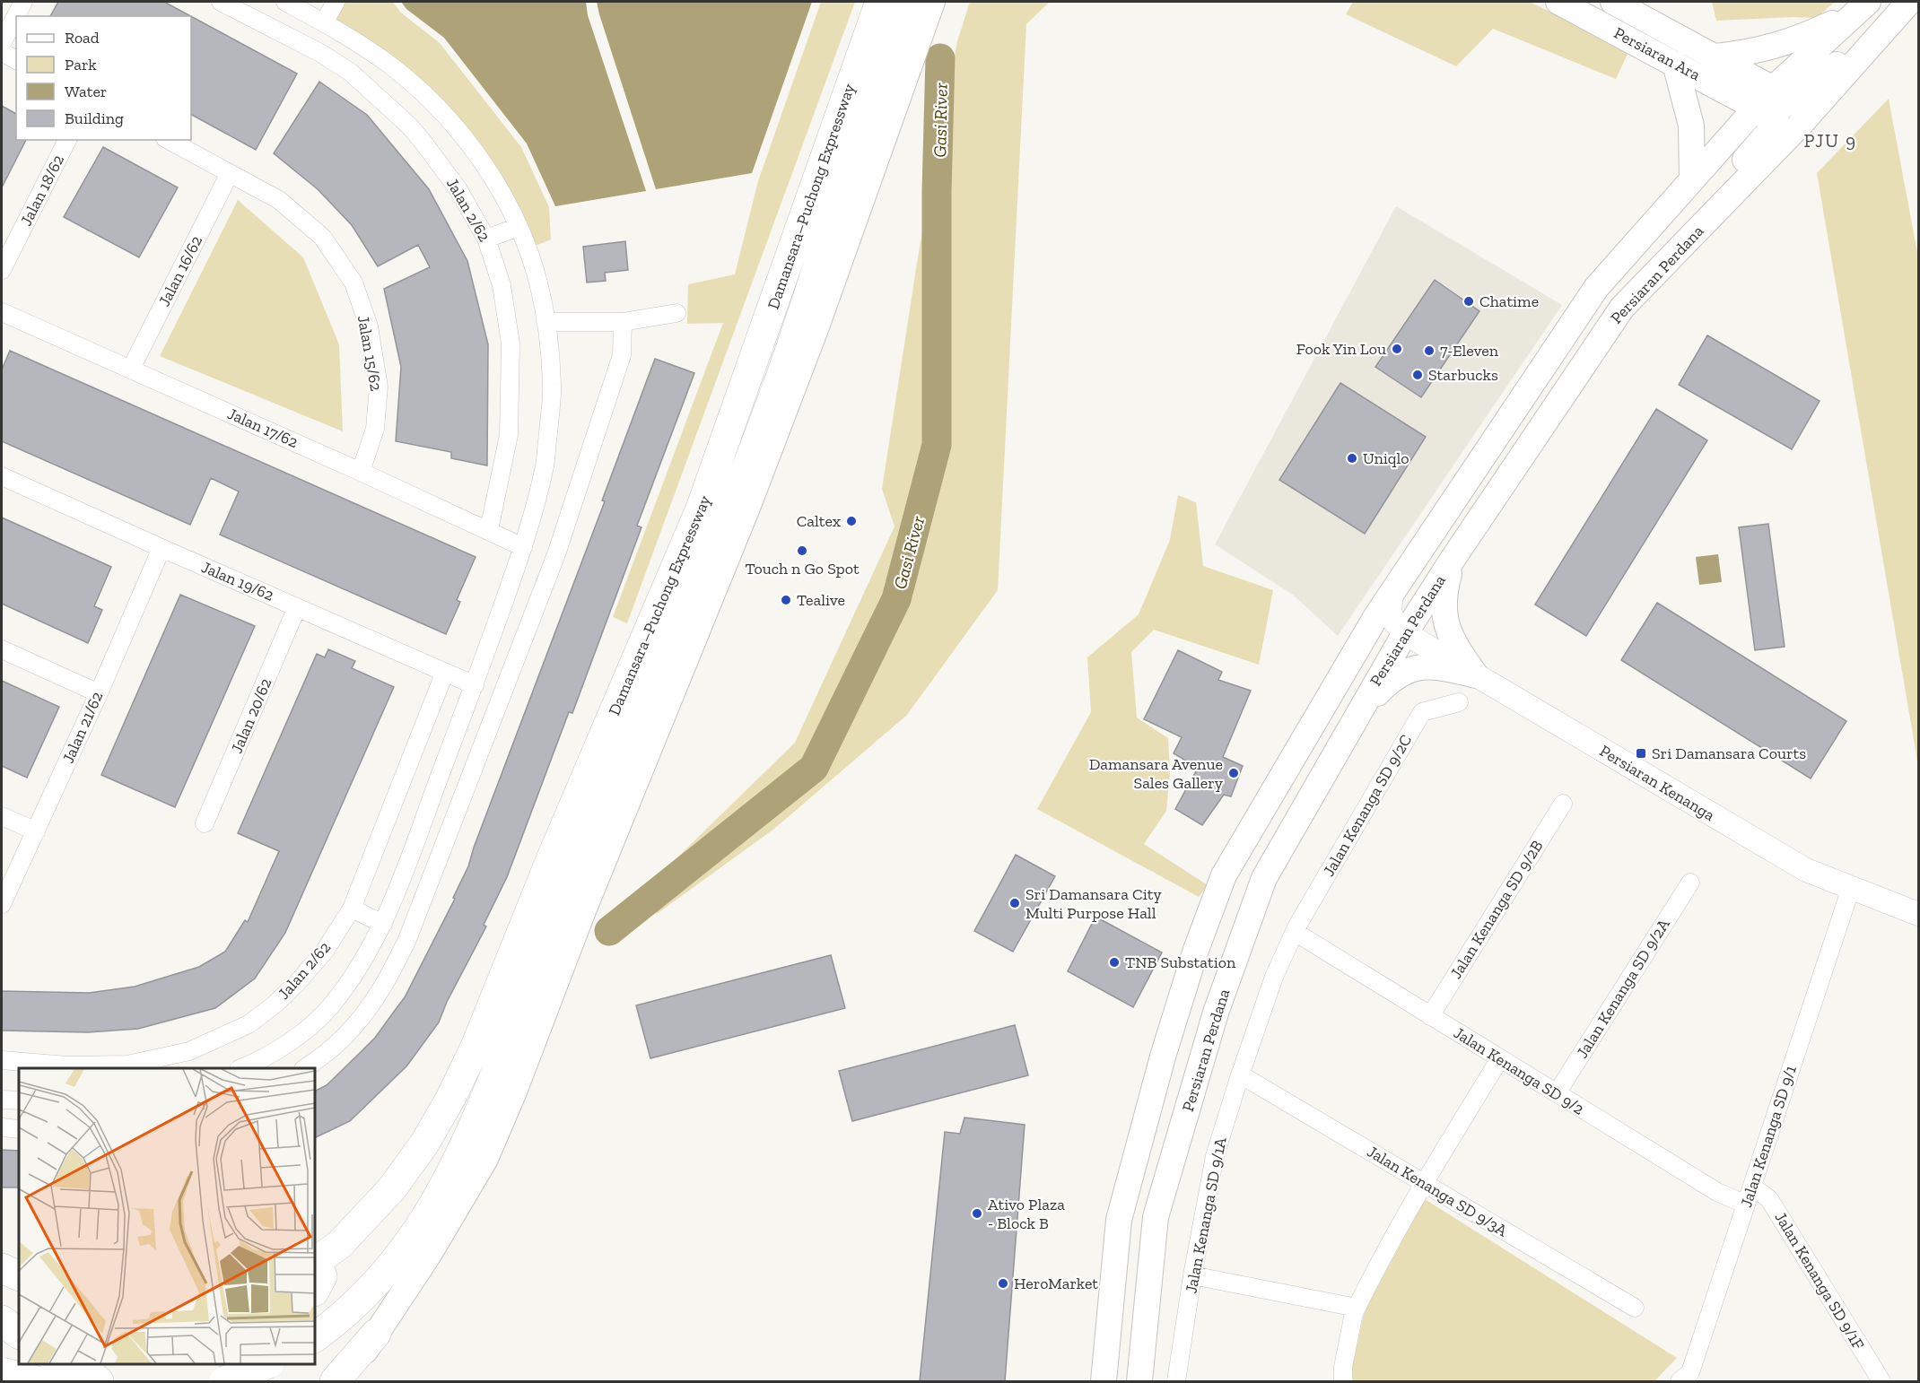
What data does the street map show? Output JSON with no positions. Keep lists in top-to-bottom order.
{
  "streets": {
    "highway": ["Damansara–Puchong Expressway"],
    "main road": ["Persiaran Ara", "Persiaran Perdana"],
    "street": [
      "Jalan 18/62",
      "Jalan 2/62",
      "Jalan 16/62",
      "Jalan 15/62",
      "Jalan 17/62",
      "Jalan 19/62",
      "Jalan 20/62",
      "Jalan 21/62",
      "Persiaran Kenanga",
      "Jalan Kenanga SD 9/2C",
      "Jalan Kenanga SD 9/2B",
      "Jalan Kenanga SD 9/2A",
      "Jalan Kenanga SD 9/2",
      "Jalan Kenanga SD 9/1",
      "Jalan Kenanga SD 9/3A",
      "Jalan Kenanga SD 9/1A",
      "Jalan Kenanga SD 9/1F"
    ]
  },
  "crossings": [
    ["Persiaran Ara", "Persiaran Perdana"],
    ["Jalan 2/62", "Jalan 17/62"],
    ["Jalan 2/62", "Jalan 19/62"],
    ["Jalan 16/62", "Jalan 15/62"],
    ["Jalan 16/62", "Jalan 17/62"],
    ["Persiaran Perdana", "Persiaran Kenanga"],
    ["Jalan 15/62", "Jalan 17/62"],
    ["Jalan 19/62", "Jalan 20/62"],
    ["Jalan 19/62", "Jalan 21/62"],
    ["Persiaran Kenanga", "Jalan Kenanga SD 9/1"],
    ["Jalan Kenanga SD 9/2C", "Jalan Kenanga SD 9/2"],
    ["Jalan Kenanga SD 9/2C", "Jalan Kenanga SD 9/1A"],
    ["Jalan Kenanga SD 9/2B", "Jalan Kenanga SD 9/2"],
    ["Jalan Kenanga SD 9/2A", "Jalan Kenanga SD 9/2"],
    ["Jalan Kenanga SD 9/2", "Jalan Kenanga SD 9/1"],
    ["Jalan Kenanga SD 9/2", "Jalan Kenanga SD 9/1A"],
    ["Jalan Kenanga SD 9/1", "Jalan Kenanga SD 9/1F"],
    ["Jalan Kenanga SD 9/3A", "Jalan Kenanga SD 9/1A"]
  ],
  "districts": ["PJU 9"],
  "water": ["Gasi River"],
  "places": {
    "other": [
      "Chatime",
      "Fook Yin Lou",
      "7-Eleven",
      "Starbucks",
      "Uniqlo",
      "Caltex",
      "Touch n Go Spot",
      "Tealive",
      "Damansara Avenue Sales Gallery",
      "Sri Damansara City Multi Purpose Hall",
      "TNB Substation",
      "Ativo Plaza - Block B",
      "HeroMarket"
    ],
    "transit": ["Sri Damansara Courts"]
  },
  "legend": [
    "Road",
    "Park",
    "Water",
    "Building"
  ]
}
